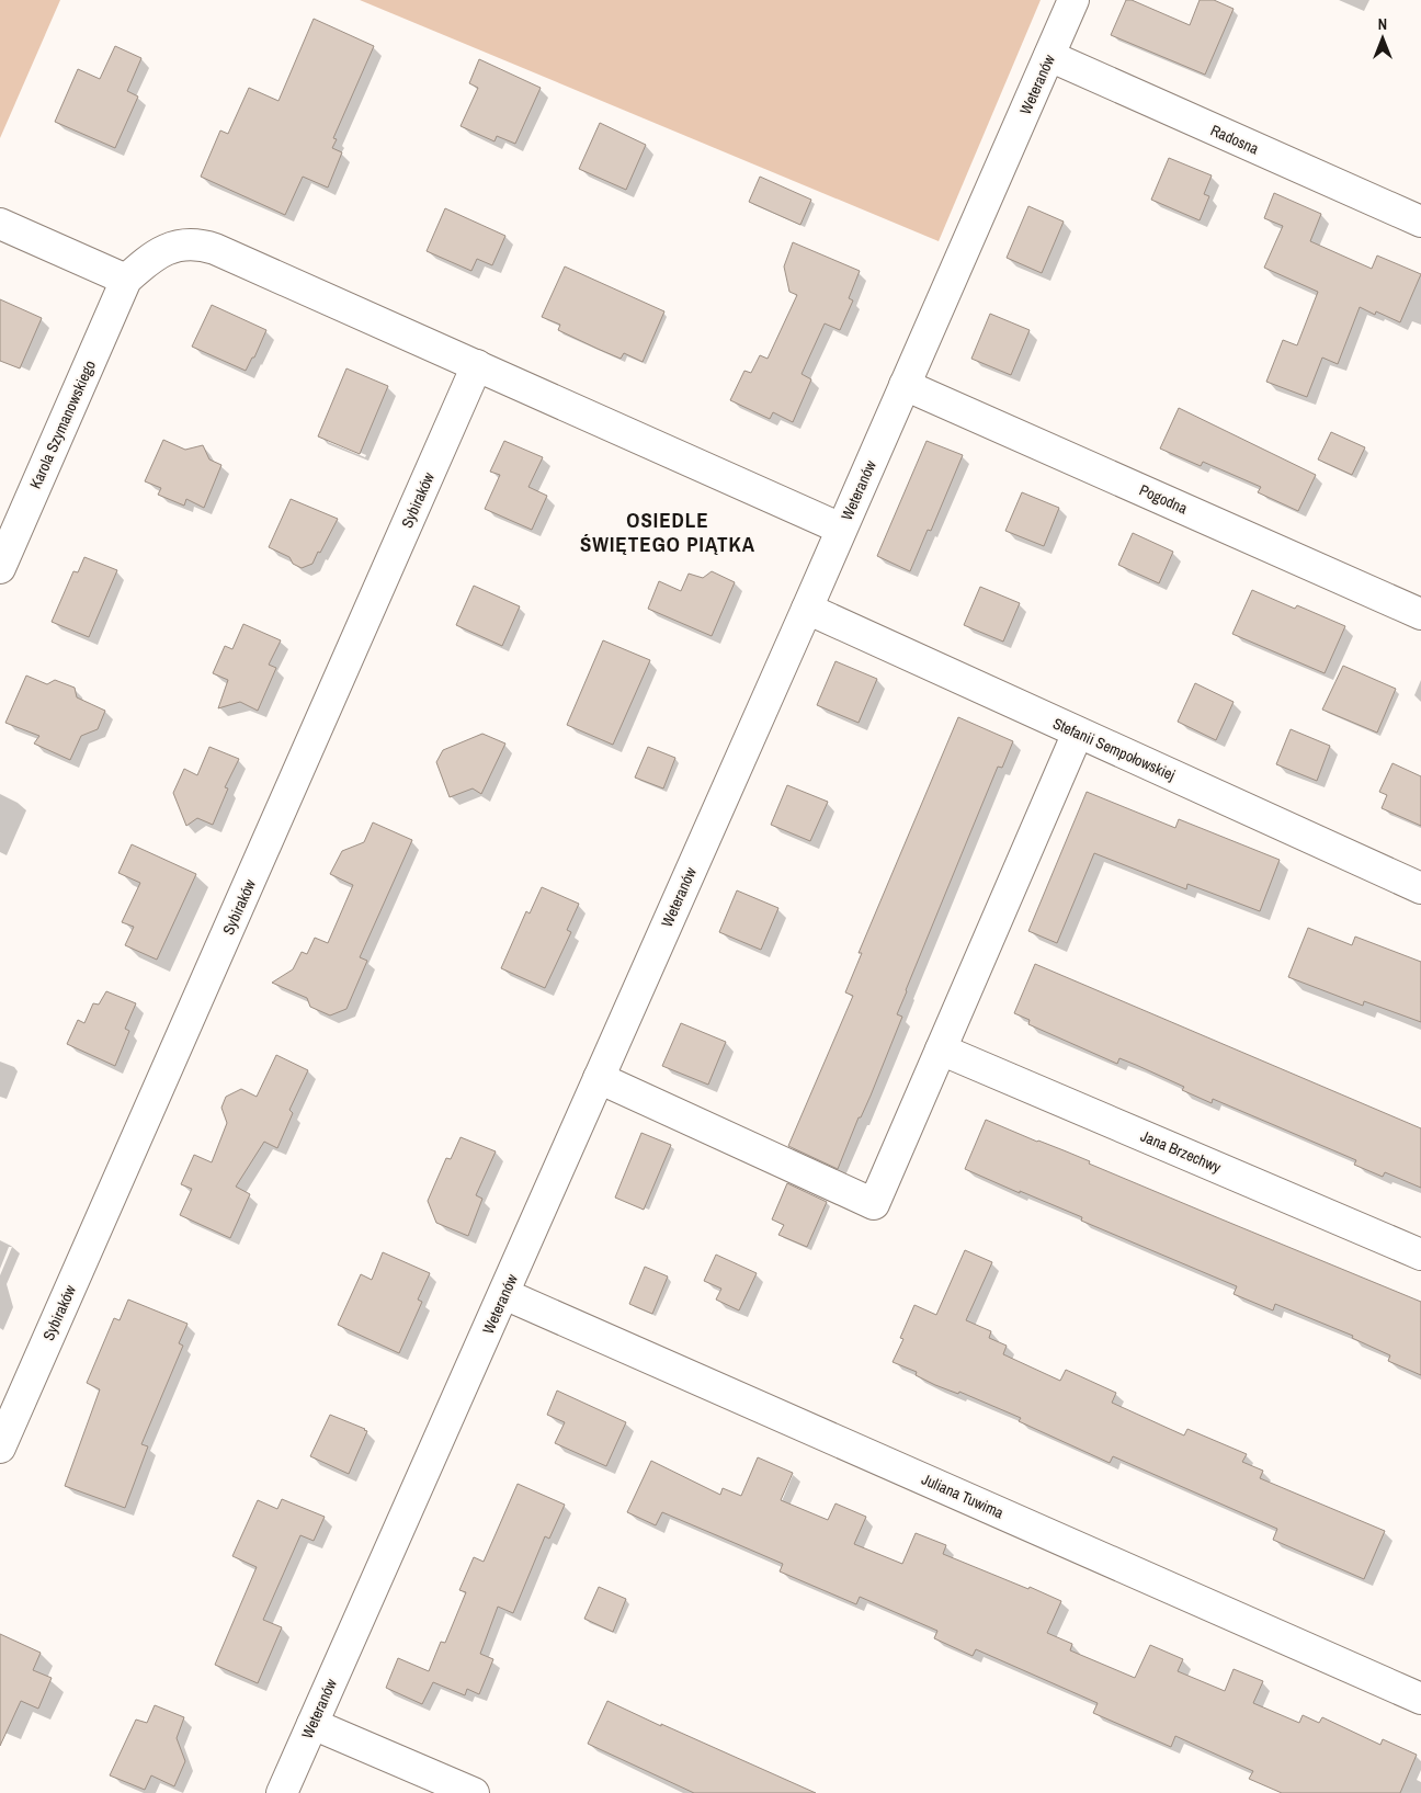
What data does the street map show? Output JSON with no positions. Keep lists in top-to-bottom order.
{
  "streets": {
    "street": [
      "Weteranów",
      "Radosna",
      "Karola Szymanowskiego",
      "Pogodna",
      "Sybiraków",
      "Stefanii Sempołowskiej",
      "Jana Brzechwy",
      "Juliana Tuwima"
    ]
  },
  "crossings": [
    ["Weteranów", "Radosna"],
    ["Weteranów", "Pogodna"],
    ["Weteranów", "Stefanii Sempołowskiej"],
    ["Weteranów", "Juliana Tuwima"]
  ],
  "districts": ["OSIEDLE ŚWIĘTEGO PIĄTKA"],
  "north": "top"
}
